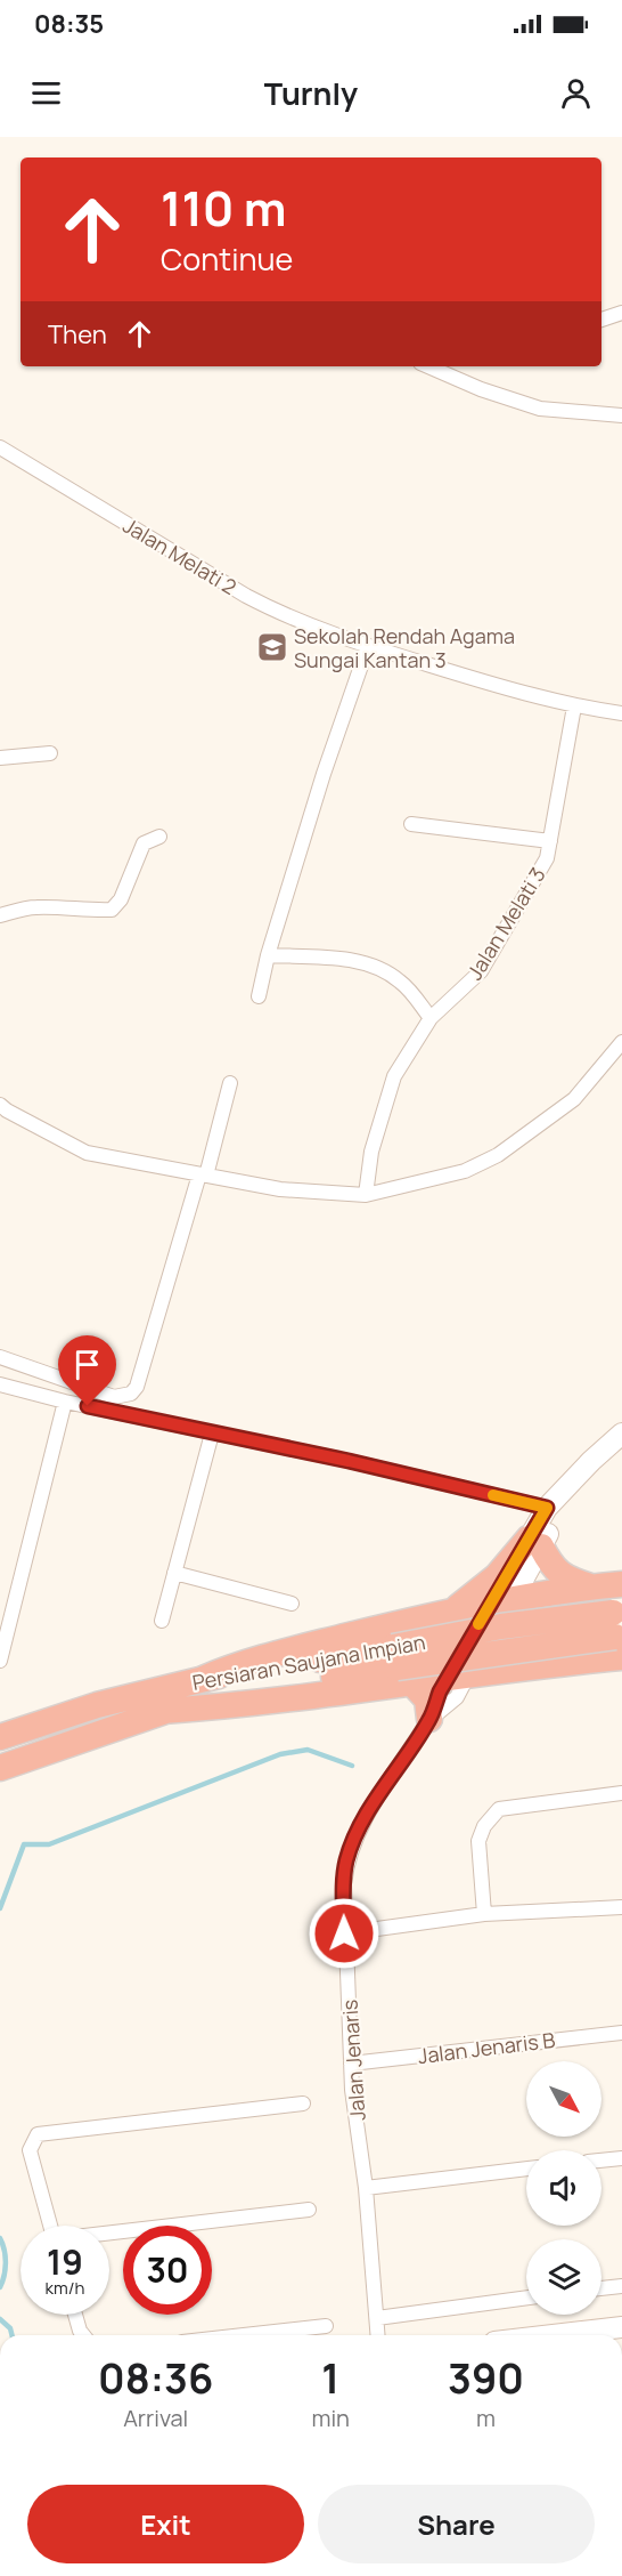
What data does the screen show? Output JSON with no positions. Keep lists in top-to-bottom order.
{
  "streets": {
    "highway": ["Persiaran Saujana Impian"],
    "street": [
      "Jalan Melati 2",
      "Jalan Melati 3",
      "Jalan Jenaris B",
      "Jalan Jenaris"
    ]
  },
  "crossings": [
    ["Jalan Melati 2", "Jalan Melati 3"],
    ["Jalan Jenaris B", "Jalan Jenaris"]
  ],
  "places": {
    "school or university": ["Sekolah Rendah Agama Sungai Kantan 3"]
  },
  "north": "bottom right",
  "page": {
    "status": "08:35",
    "header": "Turnly",
    "turn": ["110 m", "Continue"],
    "then": "Then",
    "speed": "19 km/h",
    "limit": "30",
    "eta": [
      "08:36",
      "Arrival",
      "1",
      "min",
      "390",
      "m"
    ],
    "buttons": ["Exit", "Share"]
  }
}
